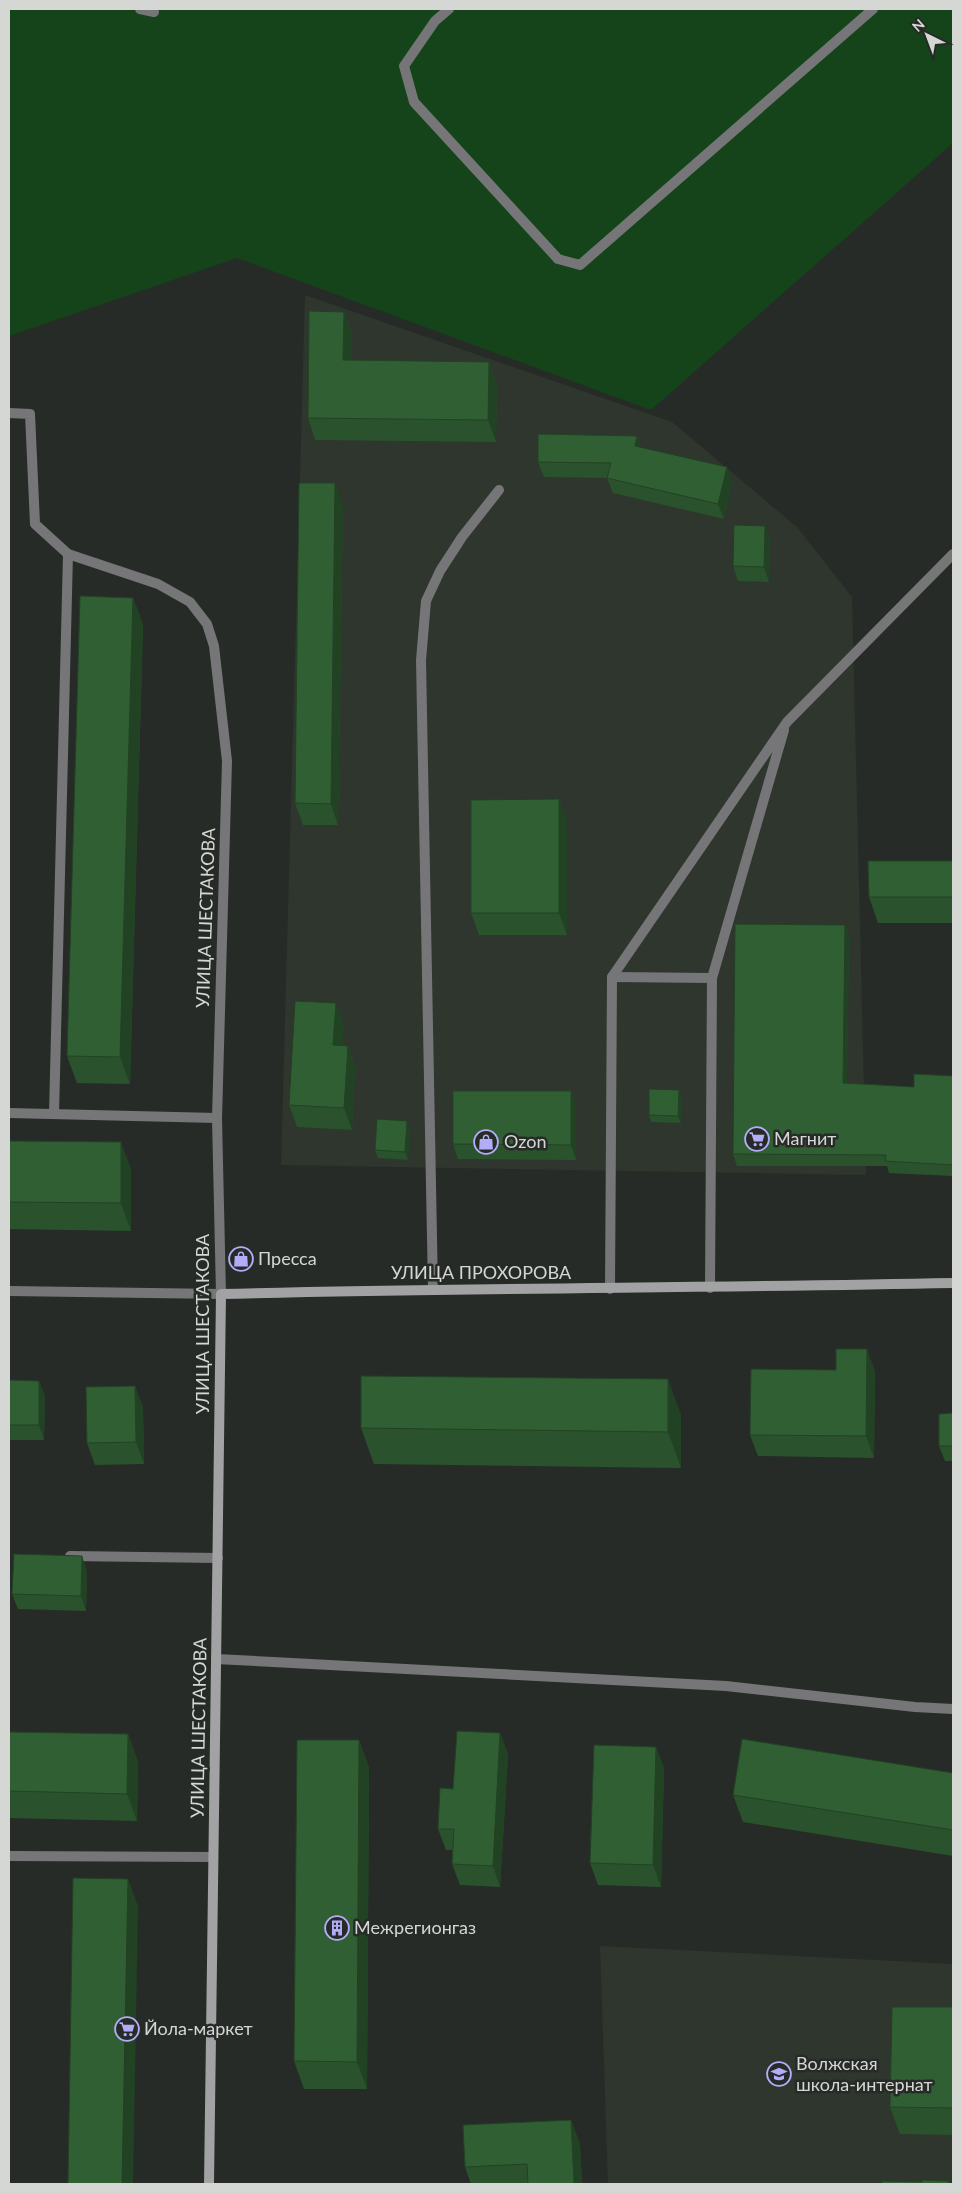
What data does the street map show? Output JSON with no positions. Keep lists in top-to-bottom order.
{
  "streets": {
    "main road": ["УЛИЦА ШЕСТАКОВА", "УЛИЦА ПРОХОРОВА"]
  },
  "crossings": [
    ["УЛИЦА ШЕСТАКОВА", "УЛИЦА ПРОХОРОВА"]
  ],
  "places": {
    "supermarket": ["Магнит", "Йола-маркет"],
    "shop": ["Ozon", "Пресса"],
    "building": ["Межрегионгаз"],
    "school or university": ["Волжская школа-интернат"]
  },
  "north": "top left"
}
